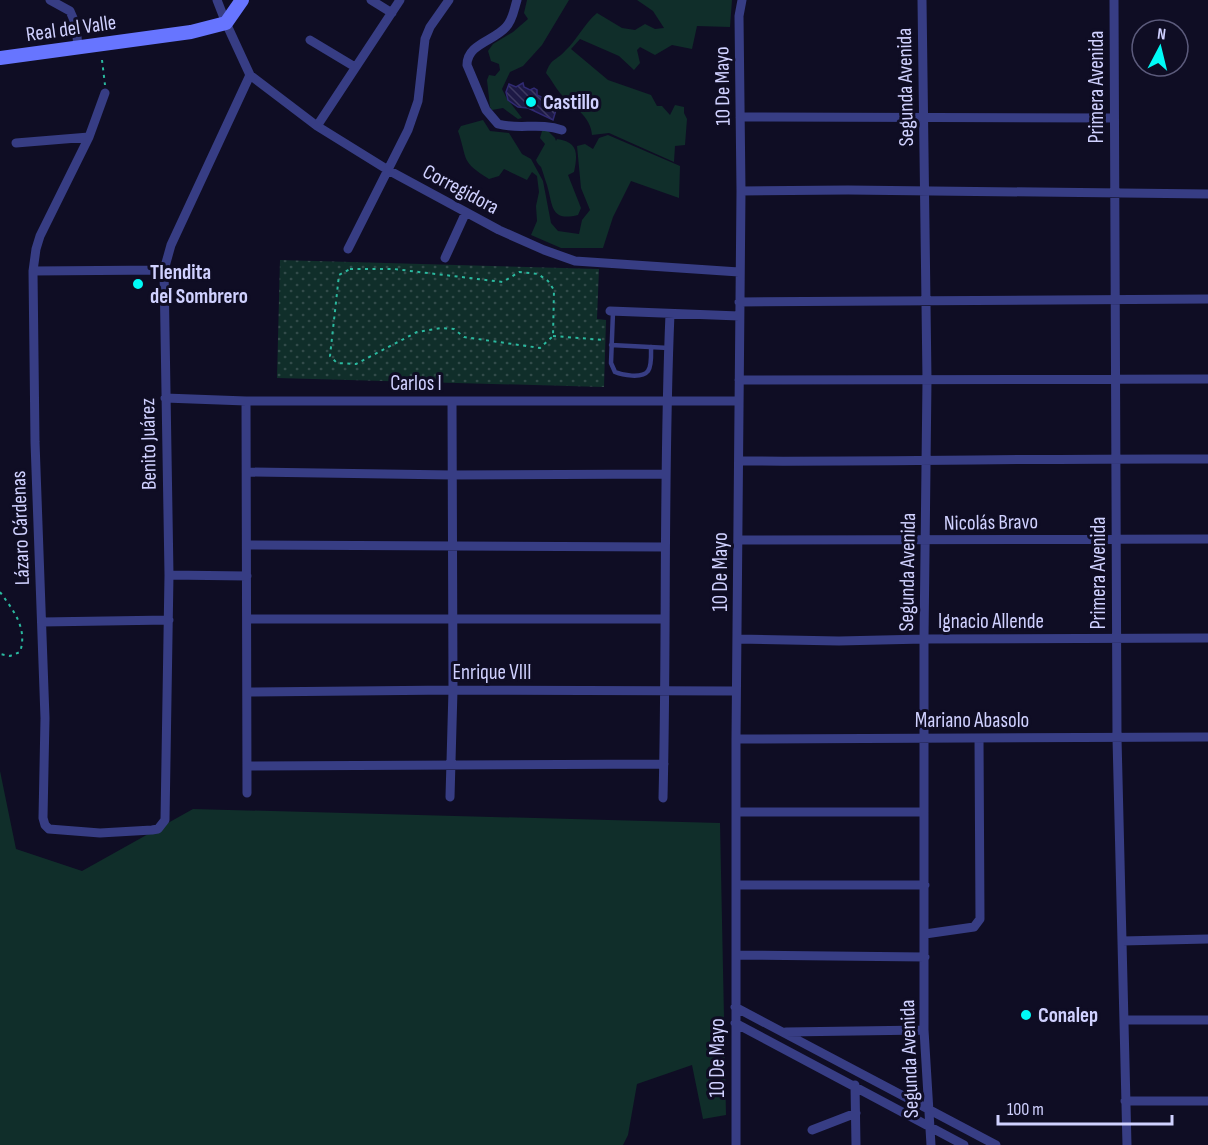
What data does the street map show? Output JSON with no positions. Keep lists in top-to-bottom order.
{
  "streets": {
    "street": [
      "Real del Valle",
      "10 De Mayo",
      "Segunda Avenida",
      "Primera Avenida",
      "Corregidora",
      "Carlos I",
      "Benito Juárez",
      "Nicolás Bravo",
      "Lázaro Cárdenas",
      "Ignacio Allende",
      "Enrique VIII",
      "Mariano Abasolo"
    ]
  },
  "crossings": [
    ["Real del Valle", "Corregidora"],
    ["10 De Mayo", "Corregidora"],
    ["10 De Mayo", "Carlos I"],
    ["10 De Mayo", "Nicolás Bravo"],
    ["10 De Mayo", "Ignacio Allende"],
    ["10 De Mayo", "Enrique VIII"],
    ["10 De Mayo", "Mariano Abasolo"],
    ["Segunda Avenida", "Nicolás Bravo"],
    ["Segunda Avenida", "Ignacio Allende"],
    ["Segunda Avenida", "Mariano Abasolo"],
    ["Primera Avenida", "Nicolás Bravo"],
    ["Primera Avenida", "Ignacio Allende"],
    ["Primera Avenida", "Mariano Abasolo"],
    ["Corregidora", "Benito Juárez"],
    ["Carlos I", "Benito Juárez"],
    ["Benito Juárez", "Lázaro Cárdenas"]
  ],
  "places": ["Castillo", "TIendita del Sombrero", "Conalep"],
  "scale_bar": "100 m",
  "north": "top"
}
